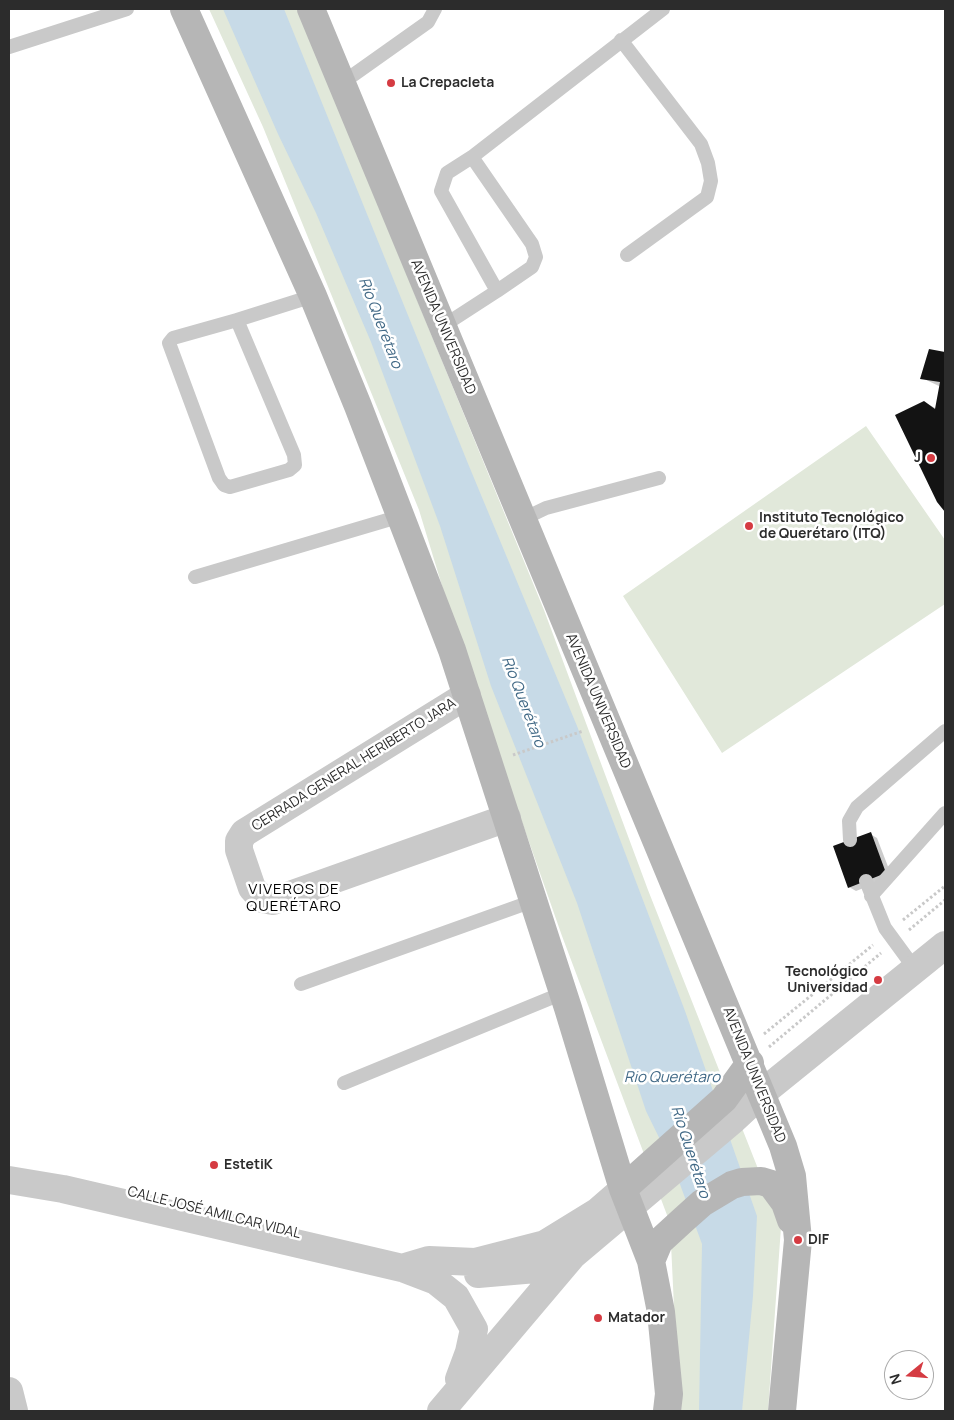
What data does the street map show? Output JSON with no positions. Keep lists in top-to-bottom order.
{
  "streets": {
    "main road": ["AVENIDA UNIVERSIDAD"],
    "street": ["CERRADA GENERAL HERIBERTO JARA", "CALLE JOSÉ AMILCAR VIDAL"]
  },
  "districts": ["VIVEROS DE QUERÉTARO"],
  "water": ["Río Querétaro", "Rio Querétaro"],
  "places": [
    "La Crepacleta",
    "J",
    "Instituto Tecnológico de Querétaro (ITQ)",
    "Tecnológico Universidad",
    "EstetiK",
    "DIF",
    "Matador"
  ],
  "north": "left"
}
